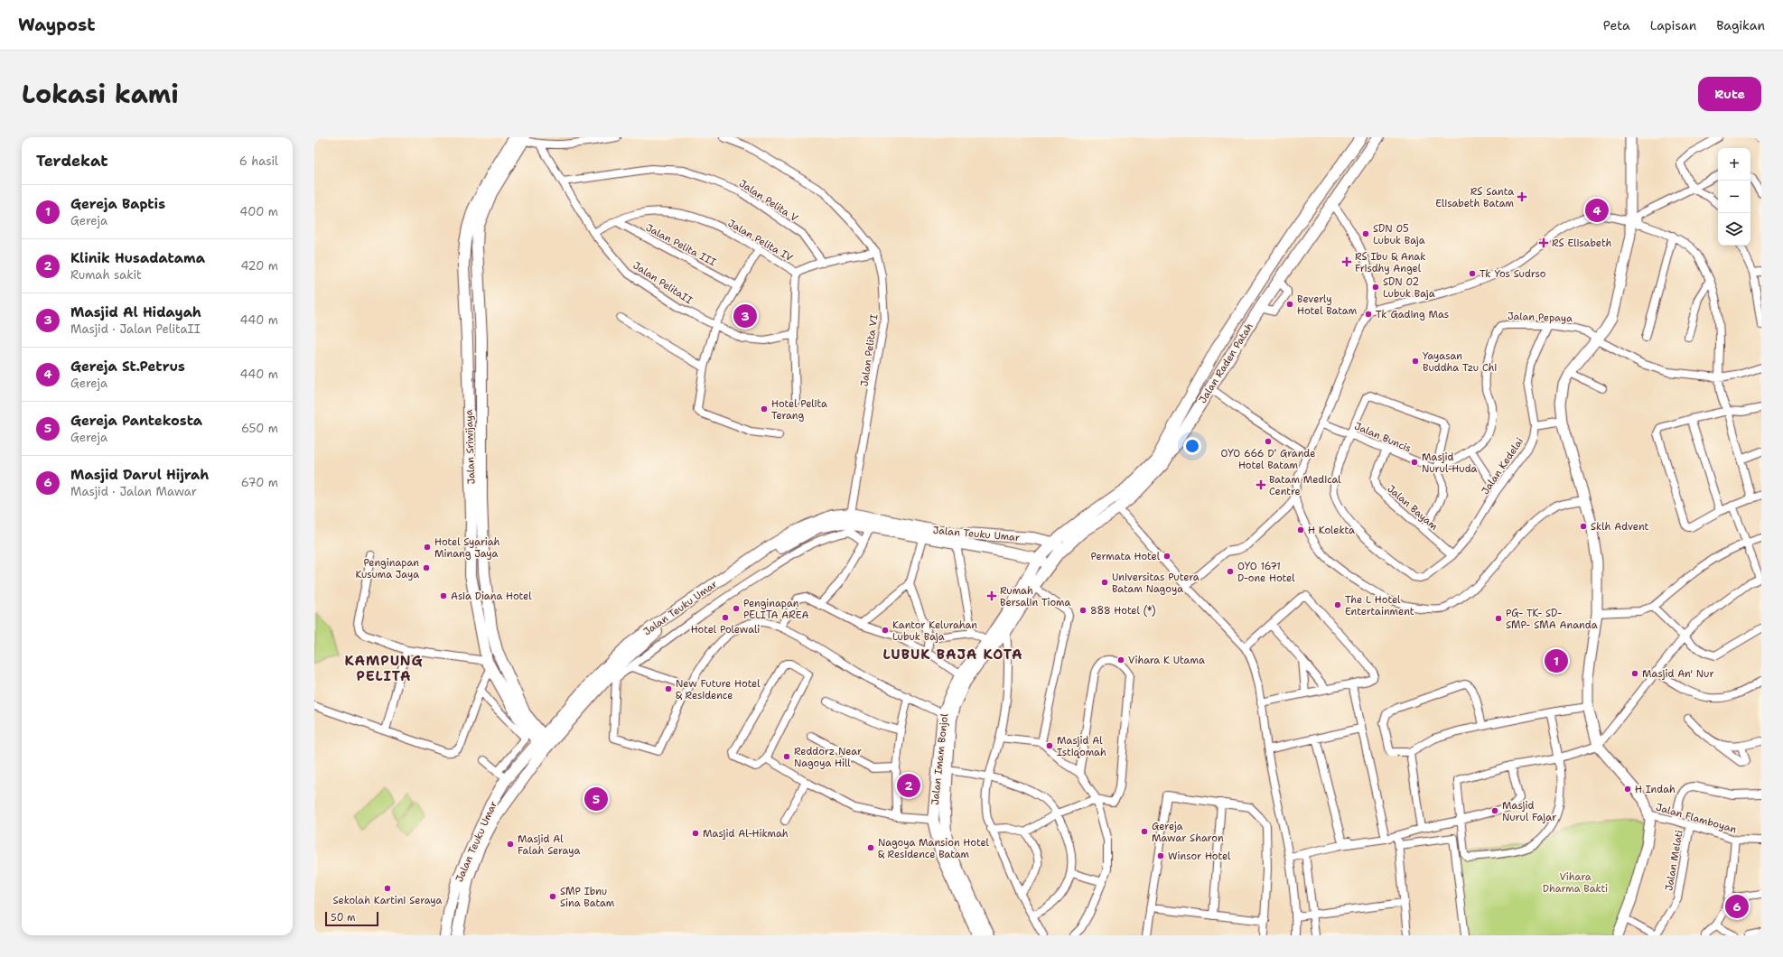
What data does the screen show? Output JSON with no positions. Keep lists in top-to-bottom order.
{
  "streets": {
    "main road": [
      "Jalan Raden Patah",
      "Jalan Sriwijaya",
      "Jalan Teuku Umar",
      "Jalan Imam Bonjol"
    ],
    "street": [
      "Jalan Pelita V",
      "Jalan Pelita IV",
      "Jalan Pelita III",
      "Jalan PelitaII",
      "Jalan Pepaya",
      "Jalan Pelita VI",
      "Jalan Buncis",
      "Jalan Kedelai",
      "Jalan Bayam",
      "Jalan Flamboyan",
      "Jalan Melati"
    ]
  },
  "crossings": [
    ["Jalan Pelita V", "Jalan PelitaII"],
    ["Jalan Pelita IV", "Jalan Pelita III"],
    ["Jalan Pelita IV", "Jalan PelitaII"],
    ["Jalan Pepaya", "Jalan Buncis"],
    ["Jalan Pepaya", "Jalan Kedelai"],
    ["Jalan Pelita VI", "Jalan Teuku Umar"],
    ["Jalan Raden Patah", "Jalan Teuku Umar"],
    ["Jalan Raden Patah", "Jalan Imam Bonjol"],
    ["Jalan Buncis", "Jalan Kedelai"],
    ["Jalan Buncis", "Jalan Bayam"],
    ["Jalan Sriwijaya", "Jalan Teuku Umar"],
    ["Jalan Kedelai", "Jalan Bayam"],
    ["Jalan Teuku Umar", "Jalan Imam Bonjol"],
    ["Jalan Flamboyan", "Jalan Melati"]
  ],
  "districts": ["LUBUK BAJA KOTA", "KAMPUNG PELITA"],
  "parks": ["Vihara Dharma Bakti"],
  "places": {
    "health": [
      "RS Santa Elisabeth Batam",
      "RS Elisabeth",
      "RS Ibu & Anak Frisdhy Angel",
      "Batam Medical Centre",
      "Rumah Bersalin Tioma"
    ],
    "other": [
      "SDN 05 Lubuk Baja",
      "Tk Yos Sudrso",
      "SDN 02 Lubuk Baja",
      "Beverly Hotel Batam",
      "Tk Gading Mas",
      "Yayasan Buddha Tzu Chi",
      "Hotel Pelita Terang",
      "OYO 666 D' Grande Hotel Batam",
      "Masjid Nurul-Huda",
      "Sklh Advent",
      "H Kolekta",
      "Hotel Syariah Minang Jaya",
      "Permata Hotel",
      "Penginapan Kusuma Jaya",
      "OYO 1671 D-one Hotel",
      "Universitas Putera Batam Nagoya",
      "Asia Diana Hotel",
      "The L Hotel Entertainment",
      "Penginapan PELITA AREA",
      "888 Hotel (*)",
      "Hotel Polewali",
      "PG- TK- SD- SMP- SMA Ananda",
      "Kantor Kelurahan Lubuk Baja",
      "Vihara K Utama",
      "Masjid An' Nur",
      "New Future Hotel & Residence",
      "Masjid Al Istiqomah",
      "Reddorz Near Nagoya Hill",
      "H Indah",
      "Masjid Nurul Fajar",
      "Gereja Mawar Sharon",
      "Masjid Al-Hikmah",
      "Masjid Al Falah Seraya",
      "Nagoya Mansion Hotel & Residence Batam",
      "Winsor Hotel",
      "Sekolah Kartini Seraya",
      "SMP Ibnu Sina Batam"
    ]
  },
  "scale_bar": "50 m",
  "page": {
    "header": "Waypost",
    "nav": ["Peta", "Lapisan", "Bagikan"],
    "title": "Lokasi kami",
    "buttons": "Rute",
    "heading": ["Terdekat", "6 hasil"],
    "map_buttons": ["+", "−"],
    "list": [
      {
        "mark": "1",
        "name": "Gereja Baptis",
        "note": "Gereja",
        "value": "400 m"
      },
      {
        "mark": "2",
        "name": "Klinik Husadatama",
        "note": "Rumah sakit",
        "value": "420 m"
      },
      {
        "mark": "3",
        "name": "Masjid Al Hidayah",
        "note": "Masjid · Jalan PelitaII",
        "value": "440 m"
      },
      {
        "mark": "4",
        "name": "Gereja St.Petrus",
        "note": "Gereja",
        "value": "440 m"
      },
      {
        "mark": "5",
        "name": "Gereja Pantekosta",
        "note": "Gereja",
        "value": "650 m"
      },
      {
        "mark": "6",
        "name": "Masjid Darul Hijrah",
        "note": "Masjid · Jalan Mawar",
        "value": "670 m"
      }
    ],
    "pins": [
      "4",
      "3",
      "1",
      "2",
      "5",
      "6"
    ],
    "scale": "50 m"
  }
}
